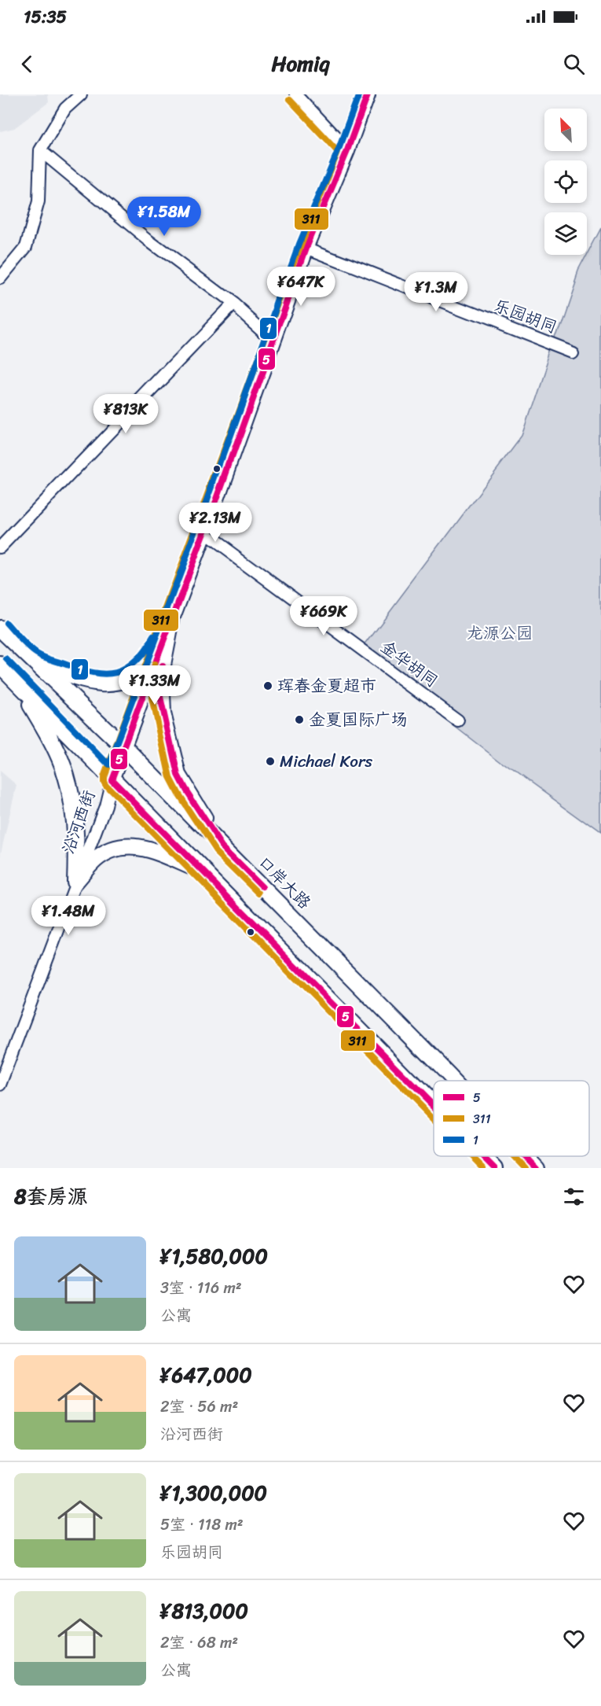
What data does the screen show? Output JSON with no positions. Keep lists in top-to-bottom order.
{
  "streets": {
    "highway": ["口岸大路"],
    "main road": ["沿河西街"],
    "street": ["乐园胡同", "金华胡同"]
  },
  "crossings": [
    ["乐园胡同", "沿河西街"],
    ["金华胡同", "沿河西街"],
    ["沿河西街", "口岸大路"]
  ],
  "parks": ["龙源公园"],
  "places": ["珲春金夏超市", "金夏国际广场", "Michael Kors"],
  "lines": ["transit line 5", "transit line 1", "transit line 311"],
  "legend": ["5", "311", "1"],
  "north": "top left",
  "page": {
    "status": "15:35",
    "header": "Homiq",
    "price": [
      "¥1.58M",
      "¥647K",
      "¥1.3M",
      "¥813K",
      "¥2.13M",
      "¥669K",
      "¥1.33M",
      "¥1.48M"
    ],
    "heading": "8套房源",
    "list": [
      {
        "name": "¥1,580,000",
        "note": "3室 · 116 m² · 公寓"
      },
      {
        "name": "¥647,000",
        "note": "2室 · 56 m² · 沿河西街"
      },
      {
        "name": "¥1,300,000",
        "note": "5室 · 118 m² · 乐园胡同"
      },
      {
        "name": "¥813,000",
        "note": "2室 · 68 m² · 公寓"
      }
    ]
  }
}
